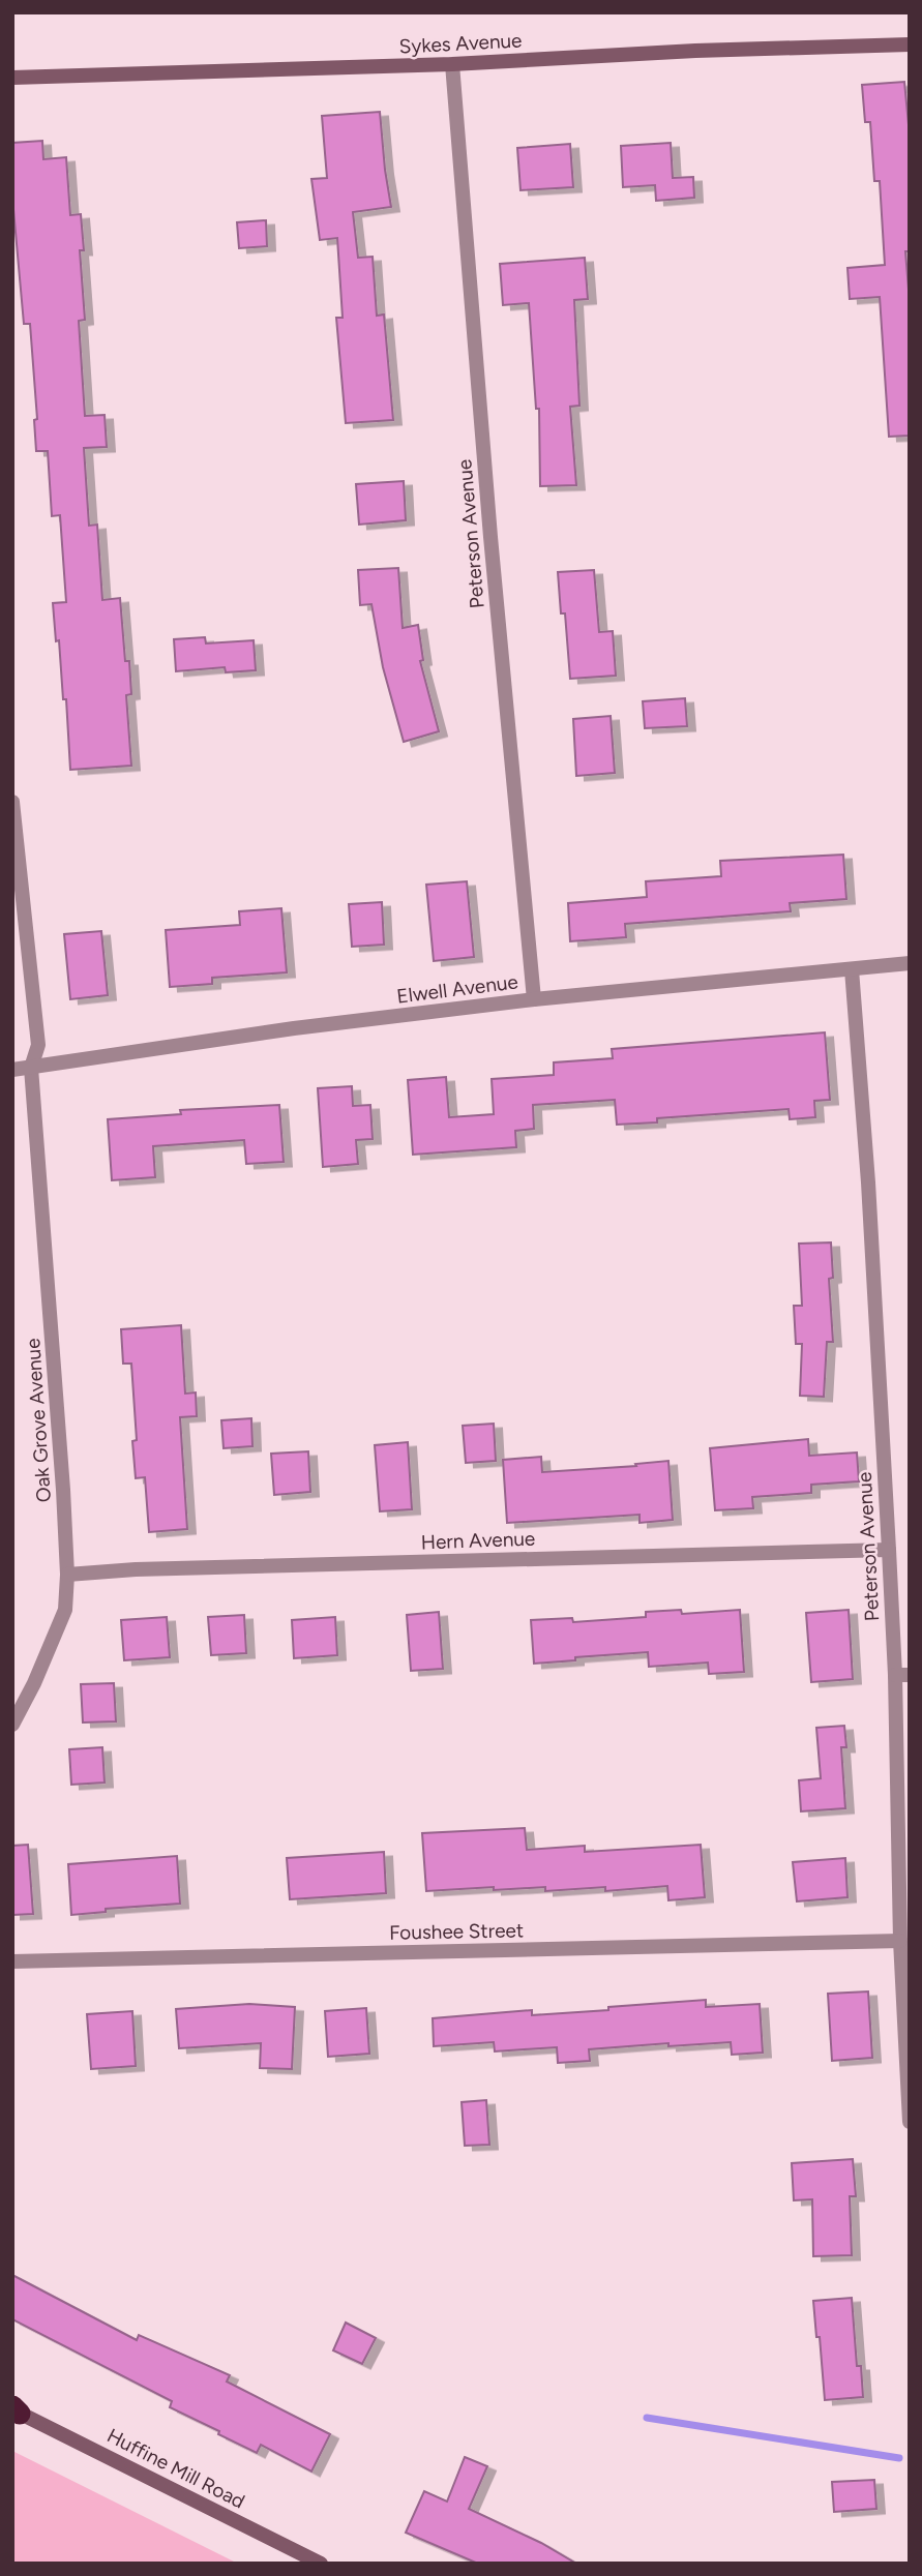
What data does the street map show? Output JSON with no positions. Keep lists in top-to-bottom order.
{
  "streets": {
    "street": [
      "Sykes Avenue",
      "Peterson Avenue",
      "Elwell Avenue",
      "Oak Grove Avenue",
      "Hern Avenue",
      "Foushee Street",
      "Huffine Mill Road"
    ]
  },
  "crossings": [
    ["Sykes Avenue", "Peterson Avenue"],
    ["Peterson Avenue", "Elwell Avenue"],
    ["Peterson Avenue", "Hern Avenue"],
    ["Peterson Avenue", "Foushee Street"],
    ["Elwell Avenue", "Oak Grove Avenue"],
    ["Oak Grove Avenue", "Hern Avenue"]
  ]
}
